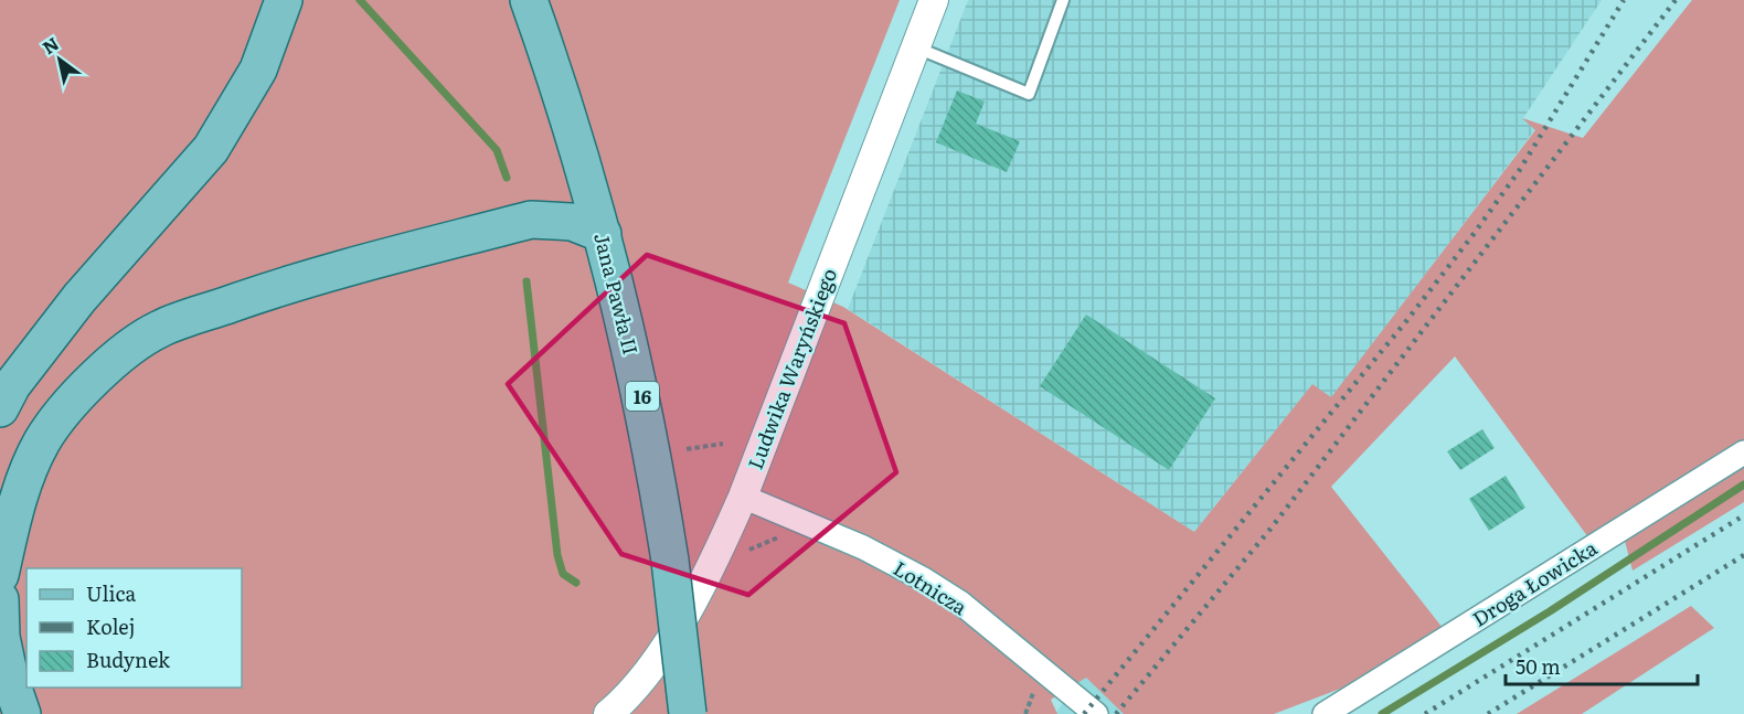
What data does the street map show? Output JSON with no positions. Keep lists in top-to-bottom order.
{
  "streets": {
    "main road": ["Jana Pawła II", "16"],
    "street": ["Ludwika Waryńskiego", "Droga Łowicka", "Lotnicza"]
  },
  "crossings": [
    ["Ludwika Waryńskiego", "Lotnicza"]
  ],
  "legend": ["Ulica", "Kolej", "Budynek"],
  "scale_bar": "50 m",
  "north": "top left"
}
